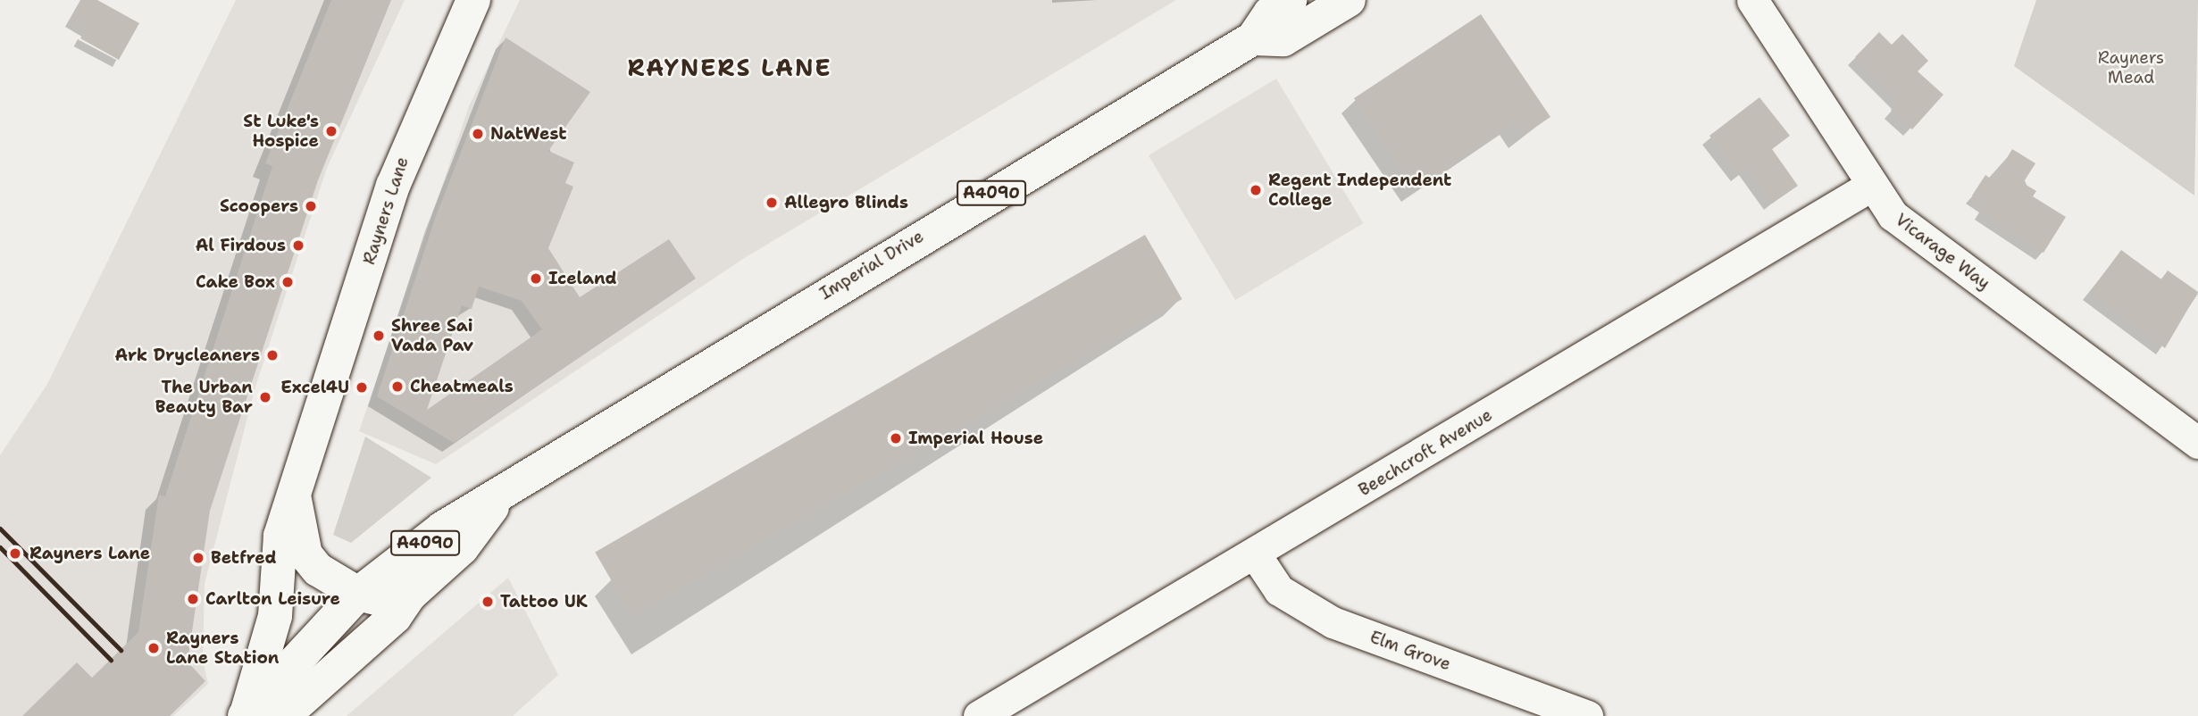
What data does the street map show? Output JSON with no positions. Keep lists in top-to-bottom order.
{
  "streets": {
    "main road": ["A4090", "Rayners Lane", "Imperial Drive"],
    "street": ["Vicarage Way", "Beechcroft Avenue", "Elm Grove"]
  },
  "crossings": [
    ["A4090", "Rayners Lane"],
    ["A4090", "Imperial Drive"],
    ["Vicarage Way", "Beechcroft Avenue"],
    ["Beechcroft Avenue", "Elm Grove"]
  ],
  "districts": ["RAYNERS LANE"],
  "parks": ["Rayners Mead"],
  "places": [
    "St Luke's Hospice",
    "NatWest",
    "Regent Independent College",
    "Allegro Blinds",
    "Scoopers",
    "Al Firdous",
    "Iceland",
    "Cake Box",
    "Shree Sai Vada Pav",
    "Ark Drycleaners",
    "Cheatmeals",
    "Excel4U",
    "The Urban Beauty Bar",
    "Imperial House",
    "Rayners Lane",
    "Betfred",
    "Carlton Leisure",
    "Tattoo UK",
    "Rayners Lane Station"
  ]
}
